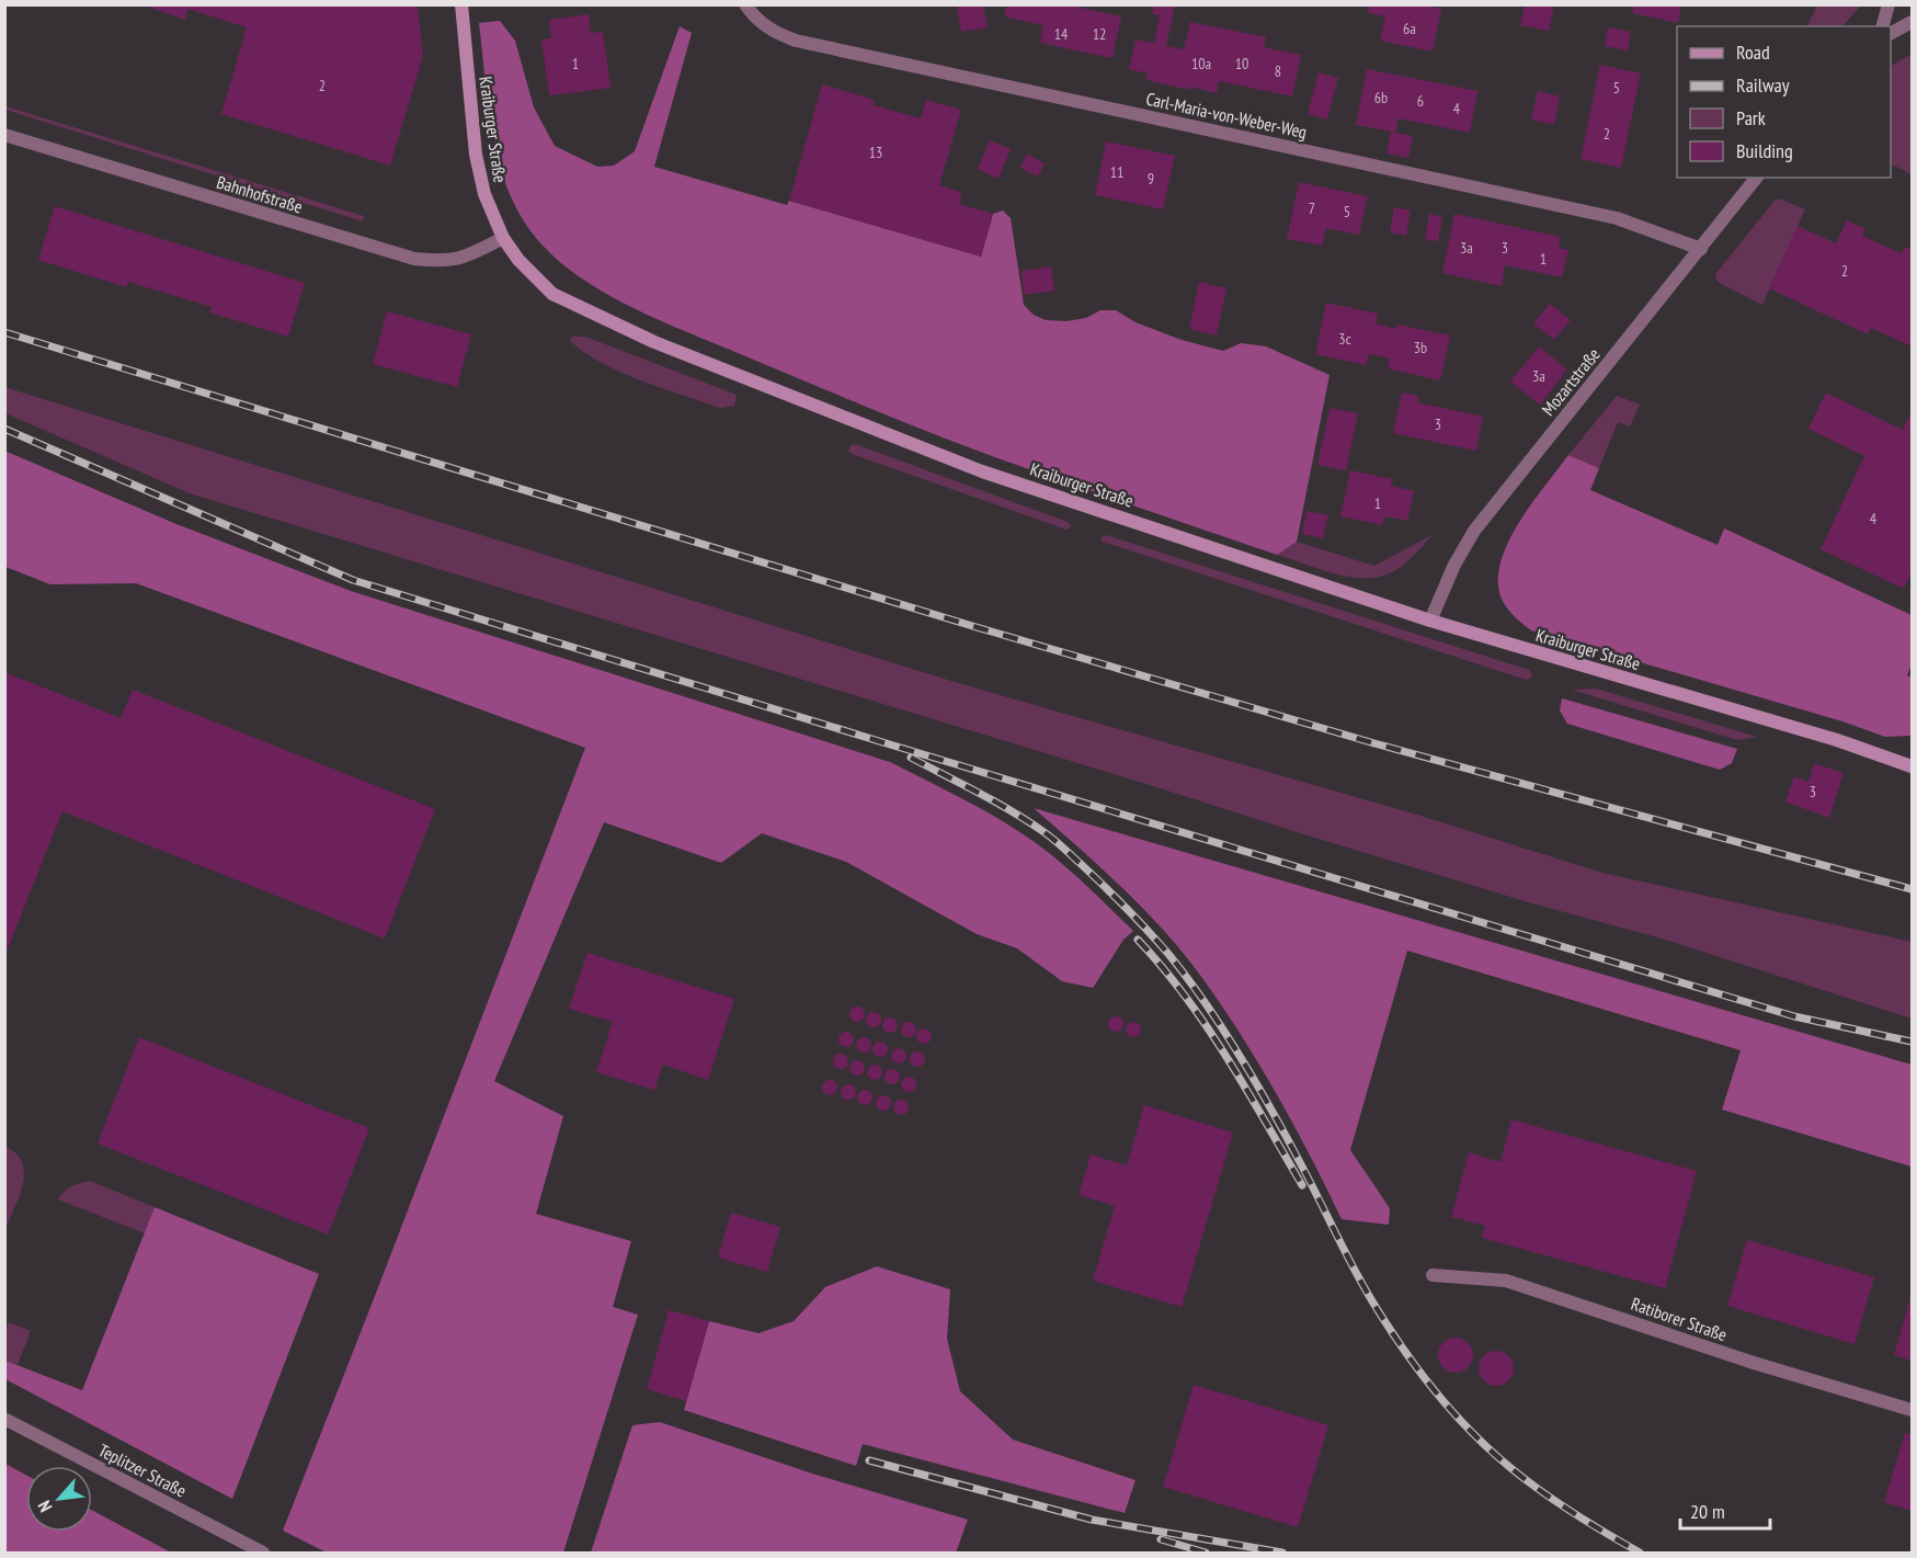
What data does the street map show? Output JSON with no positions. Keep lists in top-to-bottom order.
{
  "streets": {
    "main road": ["Kraiburger Straße"],
    "street": [
      "Carl-Maria-von-Weber-Weg",
      "Bahnhofstraße",
      "Mozartstraße",
      "Ratiborer Straße",
      "Teplitzer Straße"
    ]
  },
  "crossings": [
    ["Carl-Maria-von-Weber-Weg", "Mozartstraße"],
    ["Kraiburger Straße", "Bahnhofstraße"],
    ["Kraiburger Straße", "Mozartstraße"]
  ],
  "house_numbers": [
    "6a",
    "14",
    "12",
    "1",
    "10a",
    "10",
    "8",
    "2",
    "5",
    "6b",
    "6",
    "4",
    "2",
    "13",
    "11",
    "9",
    "7",
    "5",
    "3a",
    "3",
    "1",
    "2",
    "3c",
    "3b",
    "3a",
    "3",
    "1",
    "4",
    "3"
  ],
  "legend": [
    "Road",
    "Railway",
    "Park",
    "Building"
  ],
  "scale_bar": "20 m",
  "north": "bottom left"
}
